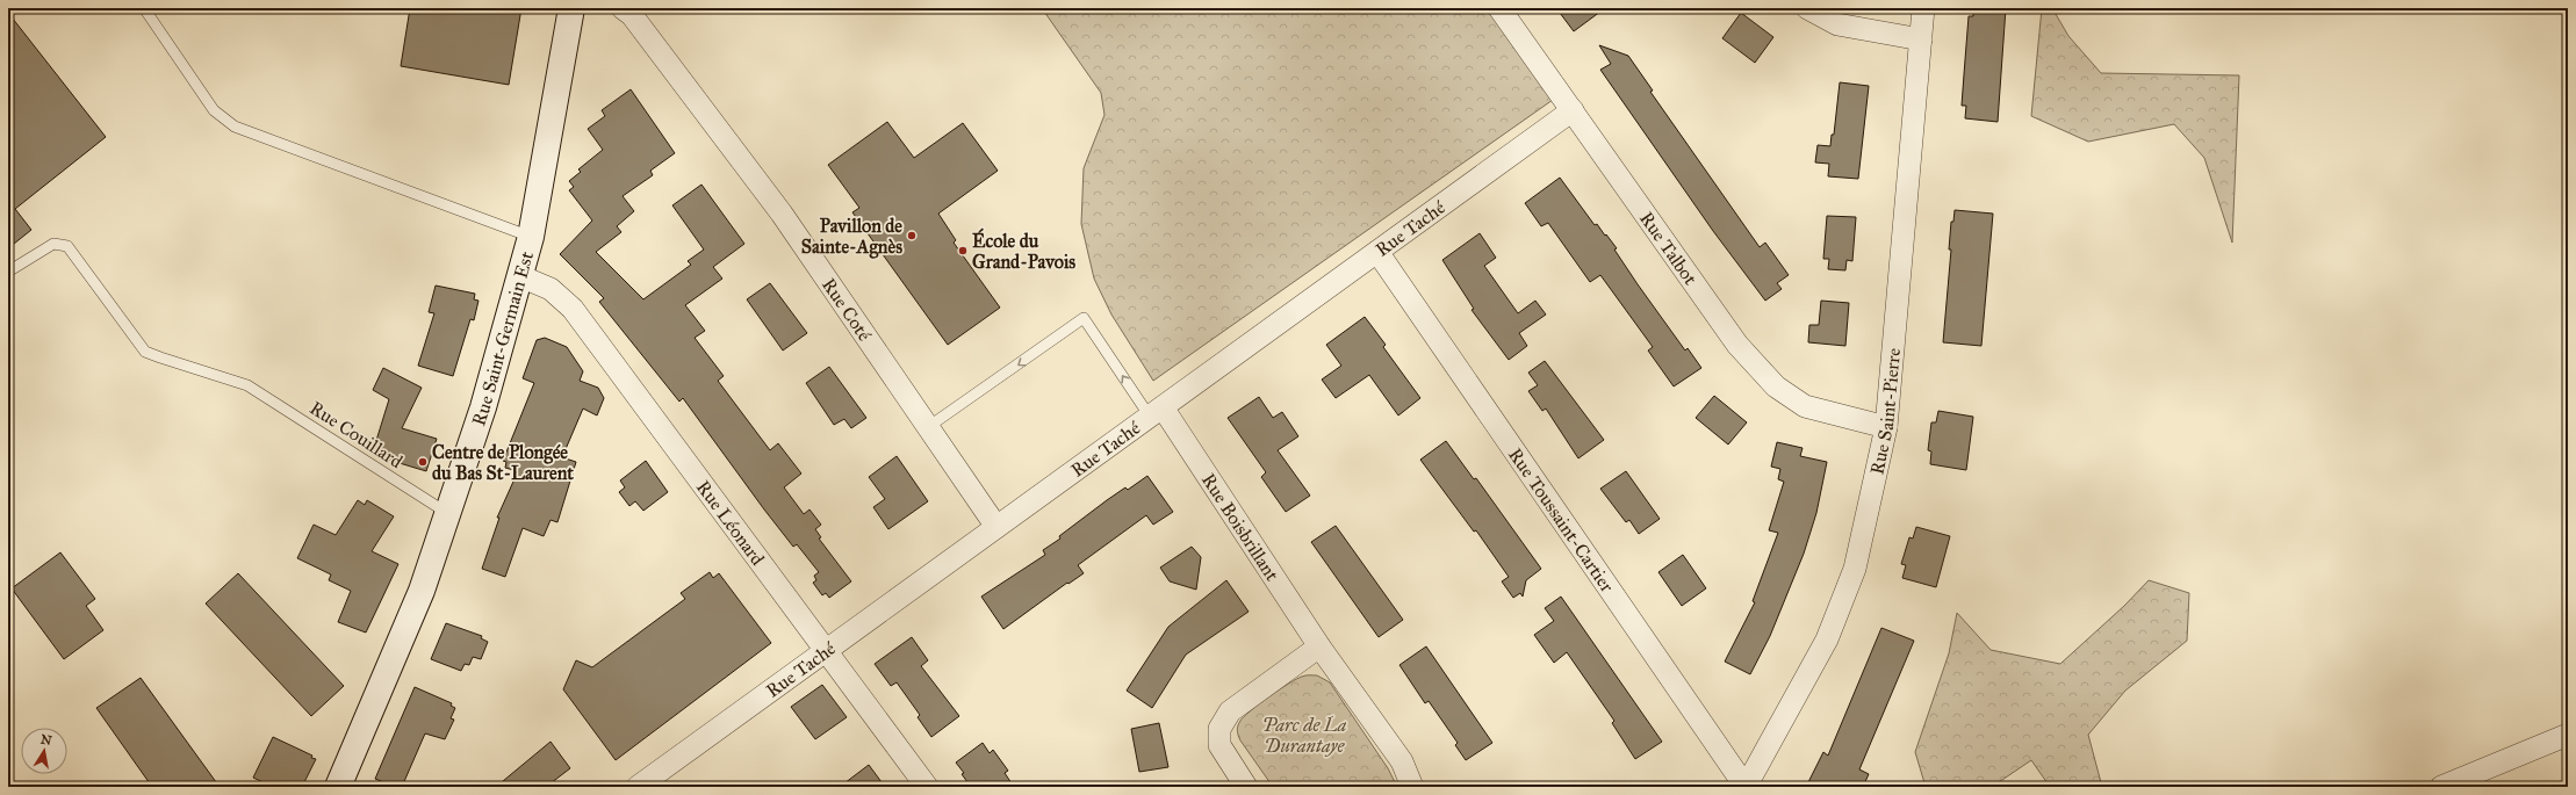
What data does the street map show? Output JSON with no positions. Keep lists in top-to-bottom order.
{
  "streets": {
    "street": [
      "Rue Taché",
      "Rue Talbot",
      "Rue Coté",
      "Rue Saint-Germain Est",
      "Rue Saint-Pierre",
      "Rue Toussaint-Cartier",
      "Rue Léonard",
      "Rue Boisbrillant"
    ],
    "lane": ["Rue Couillard"]
  },
  "crossings": [
    ["Rue Taché", "Rue Talbot"],
    ["Rue Taché", "Rue Coté"],
    ["Rue Taché", "Rue Toussaint-Cartier"],
    ["Rue Taché", "Rue Léonard"],
    ["Rue Taché", "Rue Boisbrillant"],
    ["Rue Talbot", "Rue Saint-Pierre"],
    ["Rue Saint-Germain Est", "Rue Couillard"],
    ["Rue Saint-Germain Est", "Rue Léonard"],
    ["Rue Saint-Pierre", "Rue Toussaint-Cartier"]
  ],
  "parks": ["Parc de La Durantaye"],
  "places": ["Pavillon de Sainte-Agnès", "École du Grand-Pavois", "Centre de Plongée du Bas St-Laurent"],
  "north": "top"
}
